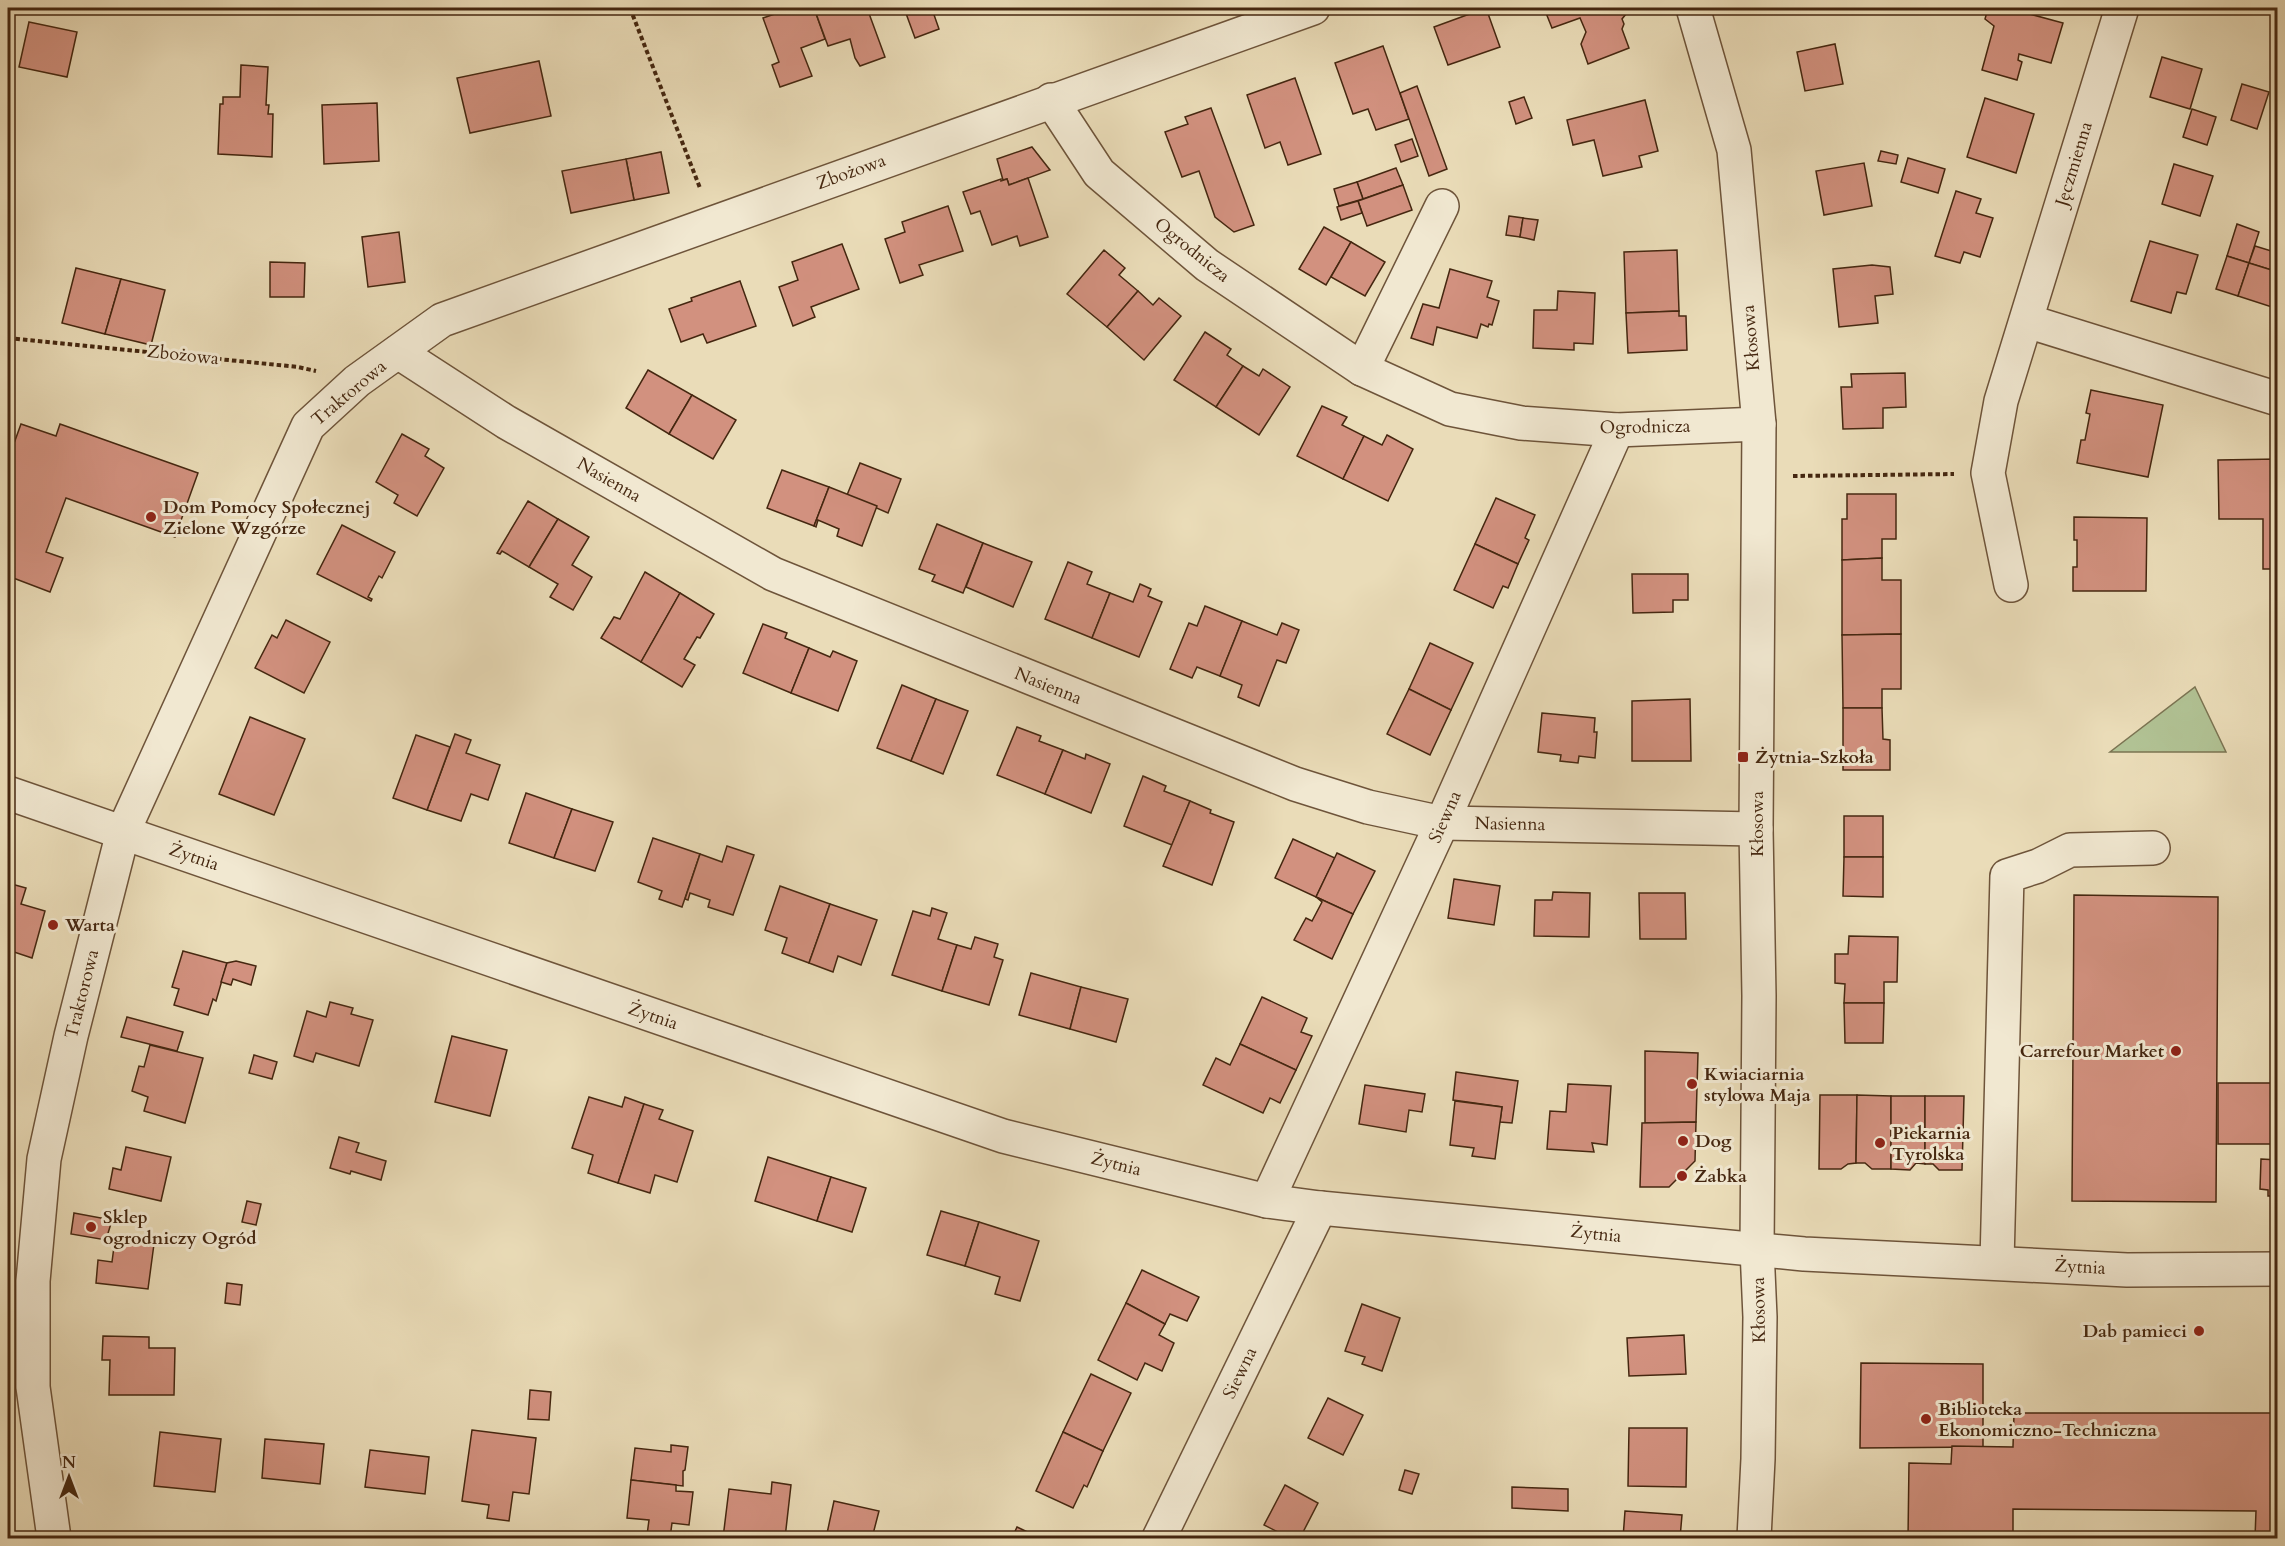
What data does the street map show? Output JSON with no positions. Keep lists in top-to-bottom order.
{
  "streets": {
    "street": [
      "Jęczmienna",
      "Zbożowa",
      "Ogrodnicza",
      "Kłosowa",
      "Traktorowa",
      "Nasienna",
      "Siewna",
      "Żytnia"
    ]
  },
  "crossings": [
    ["Zbożowa", "Ogrodnicza"],
    ["Zbożowa", "Traktorowa"],
    ["Zbożowa", "Nasienna"],
    ["Ogrodnicza", "Kłosowa"],
    ["Ogrodnicza", "Siewna"],
    ["Kłosowa", "Nasienna"],
    ["Kłosowa", "Żytnia"],
    ["Traktorowa", "Nasienna"],
    ["Traktorowa", "Żytnia"],
    ["Nasienna", "Siewna"],
    ["Siewna", "Żytnia"]
  ],
  "places": {
    "other": [
      "Dom Pomocy Społecznej Zielone Wzgórze",
      "Warta",
      "Carrefour Market",
      "Kwiaciarnia stylowa Maja",
      "Dog",
      "Piekarnia Tyrolska",
      "Żabka",
      "Sklep ogrodniczy Ogród",
      "Dab pamieci",
      "Biblioteka Ekonomiczno-Techniczna"
    ],
    "transit": ["Żytnia-Szkoła"]
  },
  "north": "top"
}
